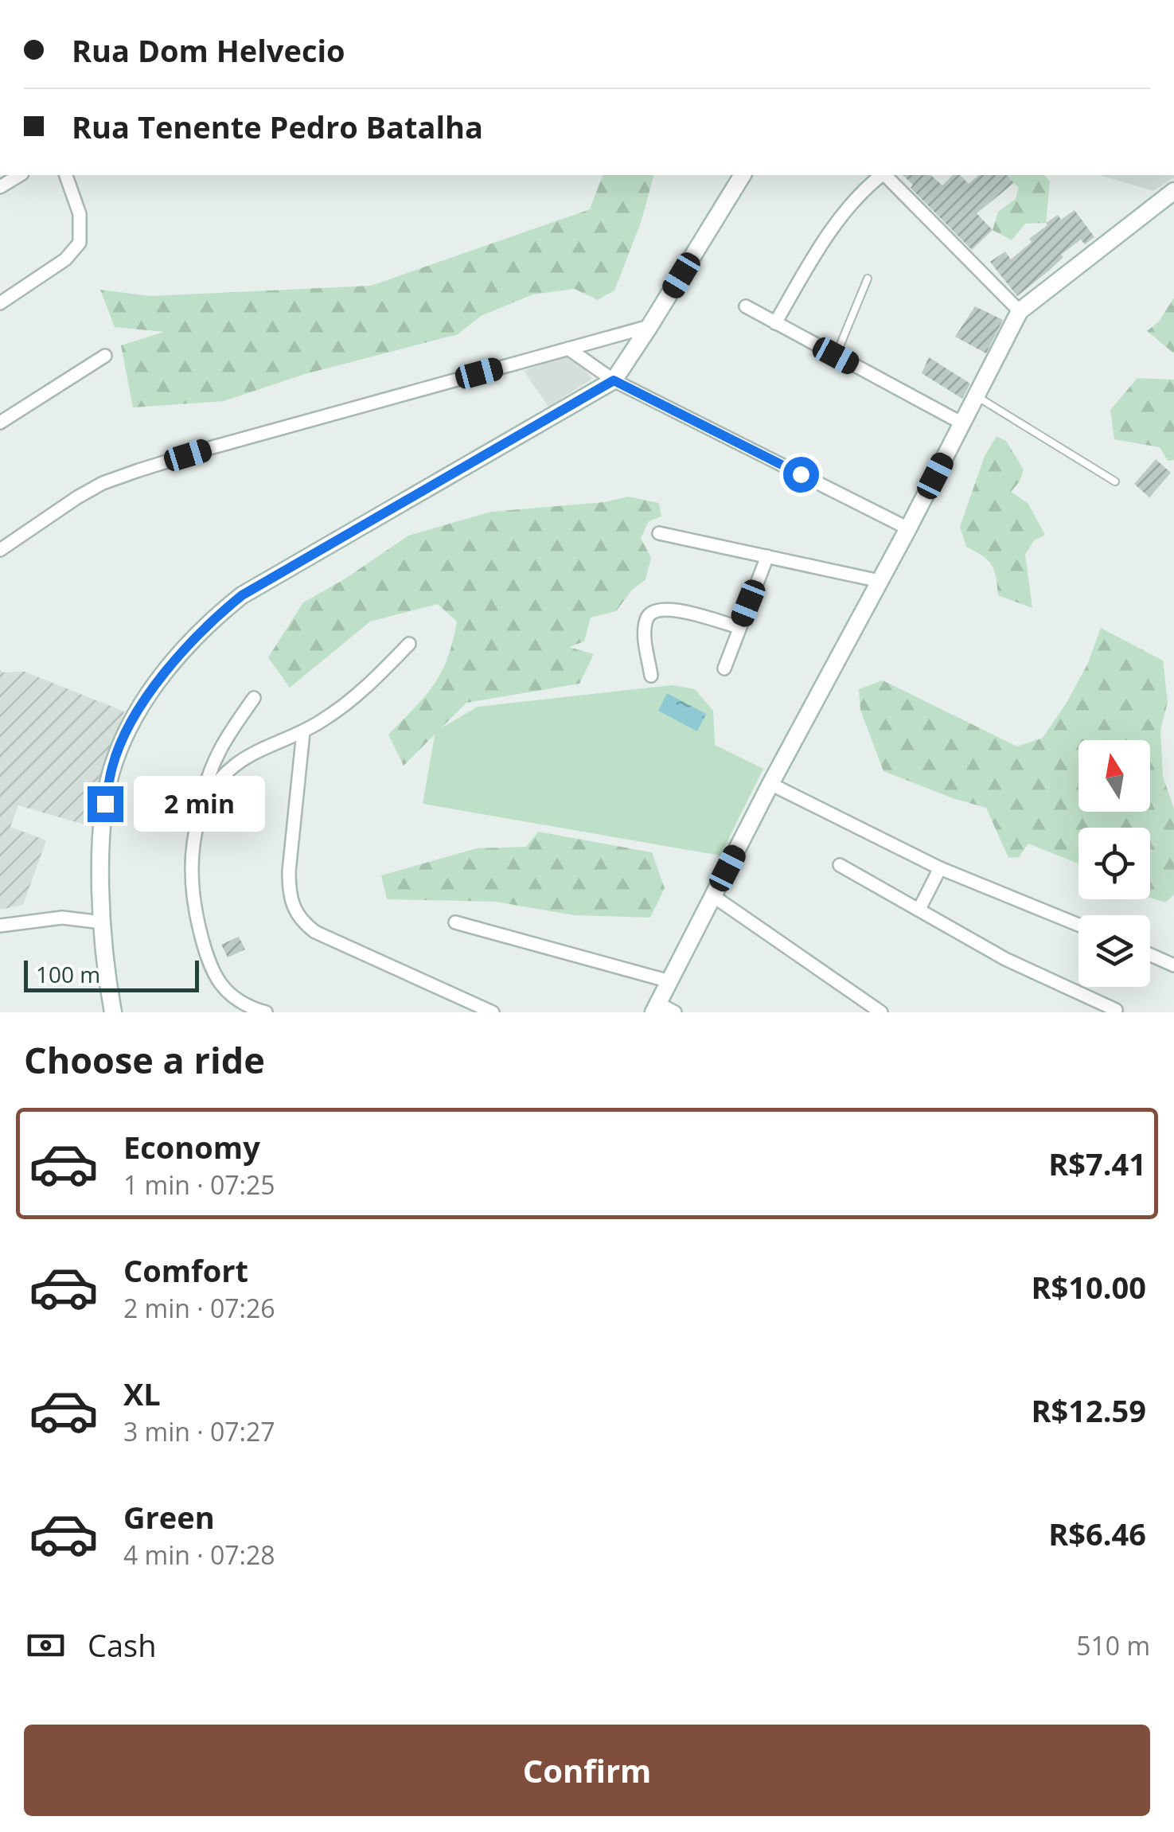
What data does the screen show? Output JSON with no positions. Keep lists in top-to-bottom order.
{
  "scale_bar": "100 m",
  "north": "top",
  "page": {
    "banner": ["Rua Dom Helvecio", "Rua Tenente Pedro Batalha"],
    "bubble": "2 min",
    "scale": "100 m",
    "heading": "Choose a ride",
    "list": [
      {
        "name": "Economy",
        "note": "1 min · 07:25",
        "value": "R$7.41"
      },
      {
        "name": "Comfort",
        "note": "2 min · 07:26",
        "value": "R$10.00"
      },
      {
        "name": "XL",
        "note": "3 min · 07:27",
        "value": "R$12.59"
      },
      {
        "name": "Green",
        "note": "4 min · 07:28",
        "value": "R$6.46"
      }
    ],
    "pay": ["Cash", "510 m"],
    "buttons": "Confirm"
  }
}
